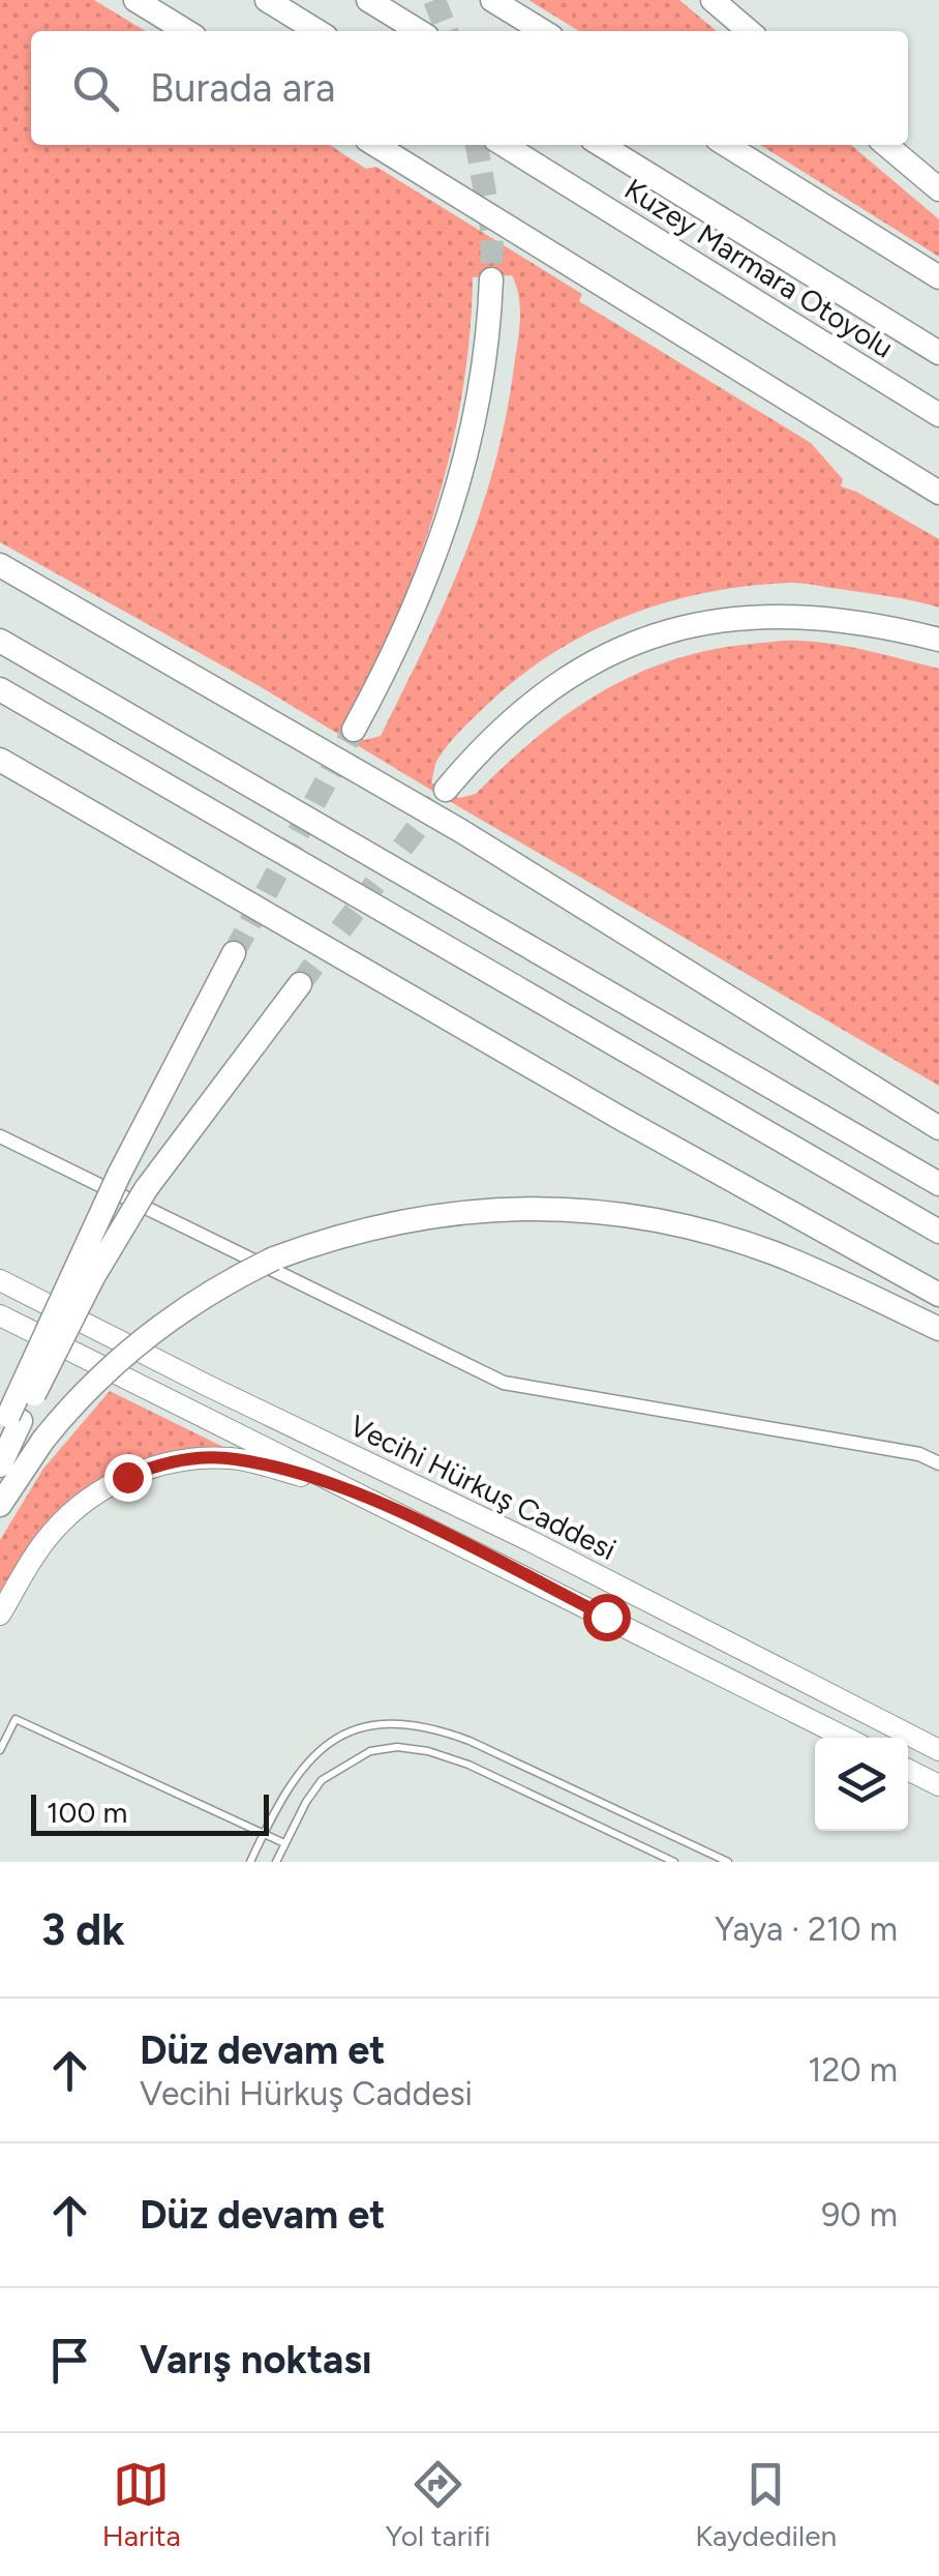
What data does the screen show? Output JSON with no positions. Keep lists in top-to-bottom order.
{
  "streets": {
    "highway": ["Kuzey Marmara Otoyolu"],
    "main road": ["Vecihi Hürkuş Caddesi"]
  },
  "scale_bar": "100 m",
  "page": {
    "search": "Burada ara",
    "scale": "100 m",
    "heading": ["3 dk", "Yaya · 210 m"],
    "list": [
      ["Düz devam et", "Vecihi Hürkuş Caddesi", "120 m"],
      ["Düz devam et", "90 m"],
      "Varış noktası"
    ],
    "nav": ["Harita", "Yol tarifi", "Kaydedilen"]
  }
}
